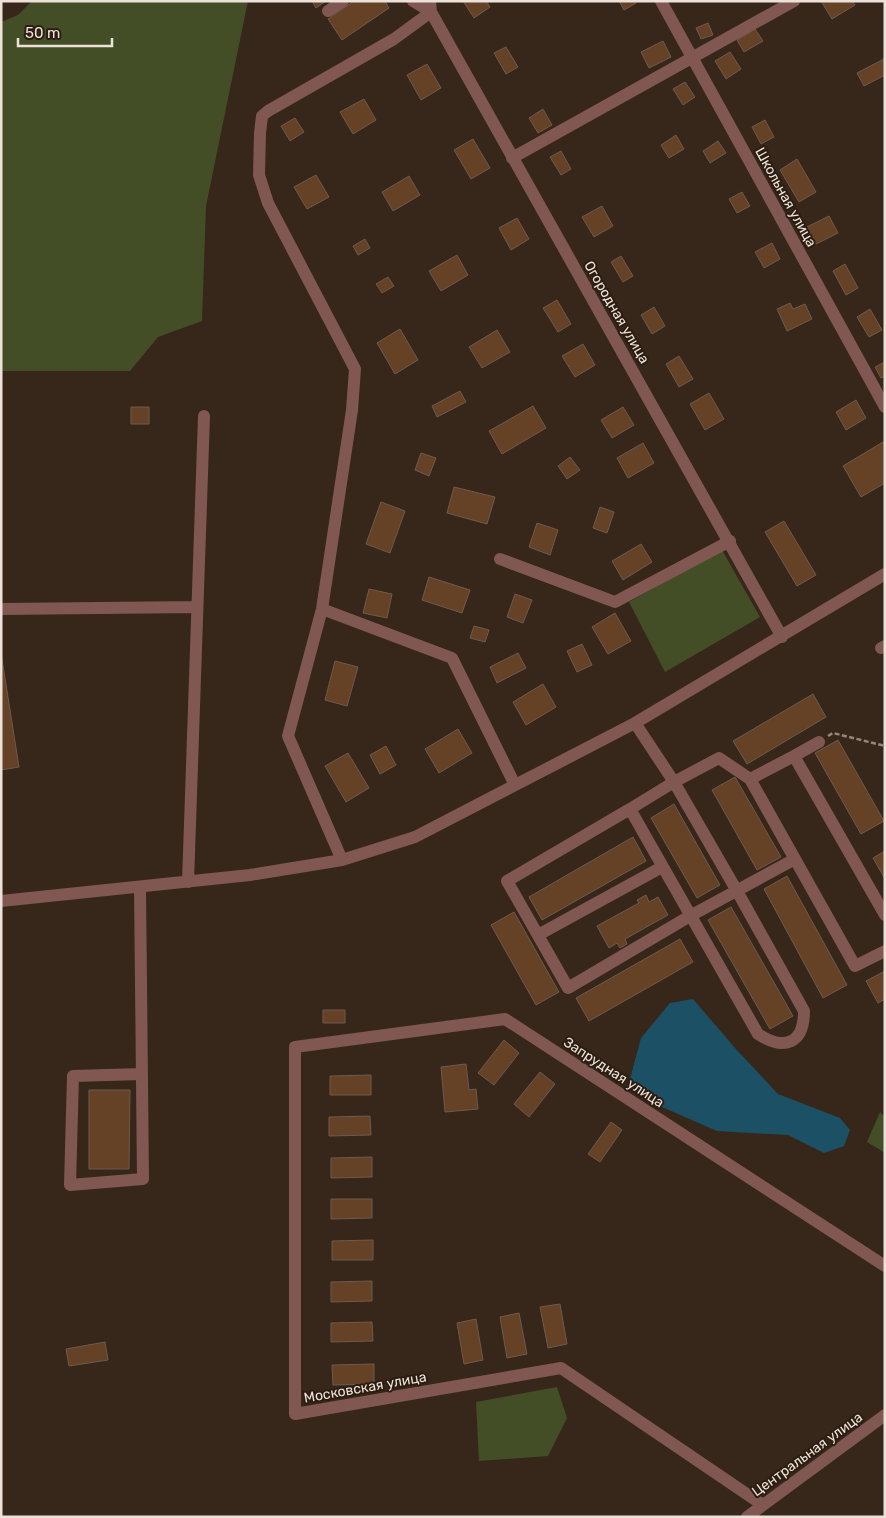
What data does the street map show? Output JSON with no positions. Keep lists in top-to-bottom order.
{
  "streets": {
    "street": [
      "Школьная улица",
      "Огородная улица",
      "Запрудная улица",
      "Московская улица",
      "Центральная улица"
    ]
  },
  "crossings": [
    ["Запрудная улица", "Московская улица"],
    ["Московская улица", "Центральная улица"]
  ],
  "scale_bar": "50 m"
}
